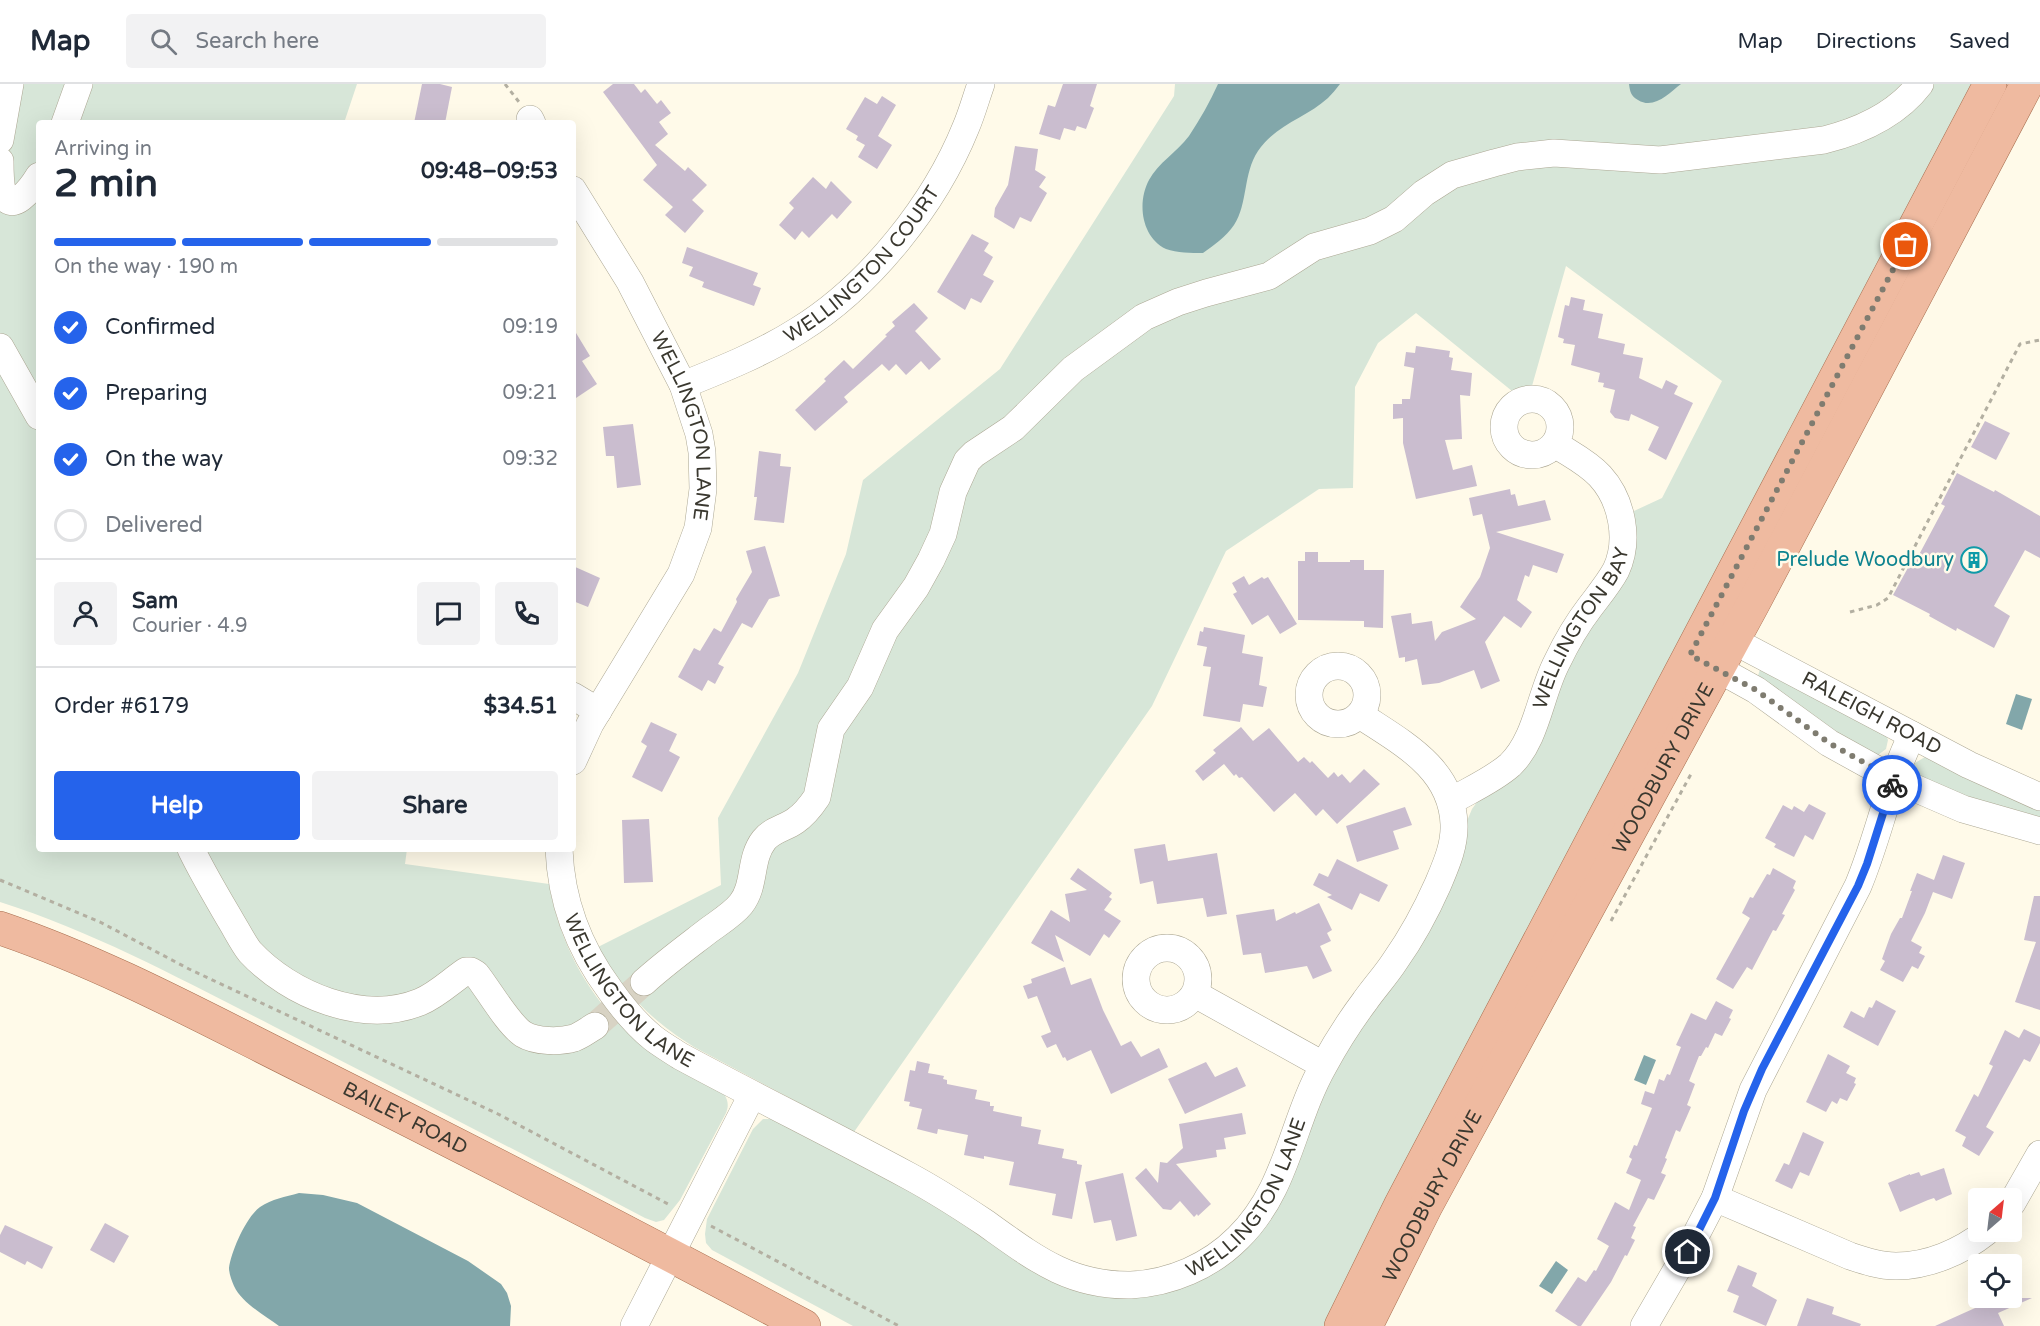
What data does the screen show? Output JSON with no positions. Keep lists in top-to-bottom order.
{
  "streets": {
    "main road": ["WOODBURY DRIVE", "BAILEY ROAD"],
    "street": [
      "WELLINGTON COURT",
      "WELLINGTON LANE",
      "WELLINGTON BAY",
      "RALEIGH ROAD"
    ]
  },
  "crossings": [
    ["WELLINGTON COURT", "WELLINGTON LANE"],
    ["WELLINGTON LANE", "WELLINGTON BAY"],
    ["RALEIGH ROAD", "WOODBURY DRIVE"]
  ],
  "places": {
    "building": ["Prelude Woodbury"]
  },
  "north": "top right",
  "page": {
    "header": "Map",
    "search": "Search here",
    "nav": ["Map", "Directions", "Saved"],
    "heading": ["2 min", "Arriving in", "09:48–09:53"],
    "panel": [
      "Sam",
      "Courier · 4.9",
      "Order #6179",
      "$34.51"
    ],
    "bar": "On the way · 190 m",
    "list": [
      ["Confirmed", "09:19"],
      ["Preparing", "09:21"],
      ["On the way", "09:32"],
      "Delivered"
    ],
    "buttons": ["Help", "Share"]
  }
}
